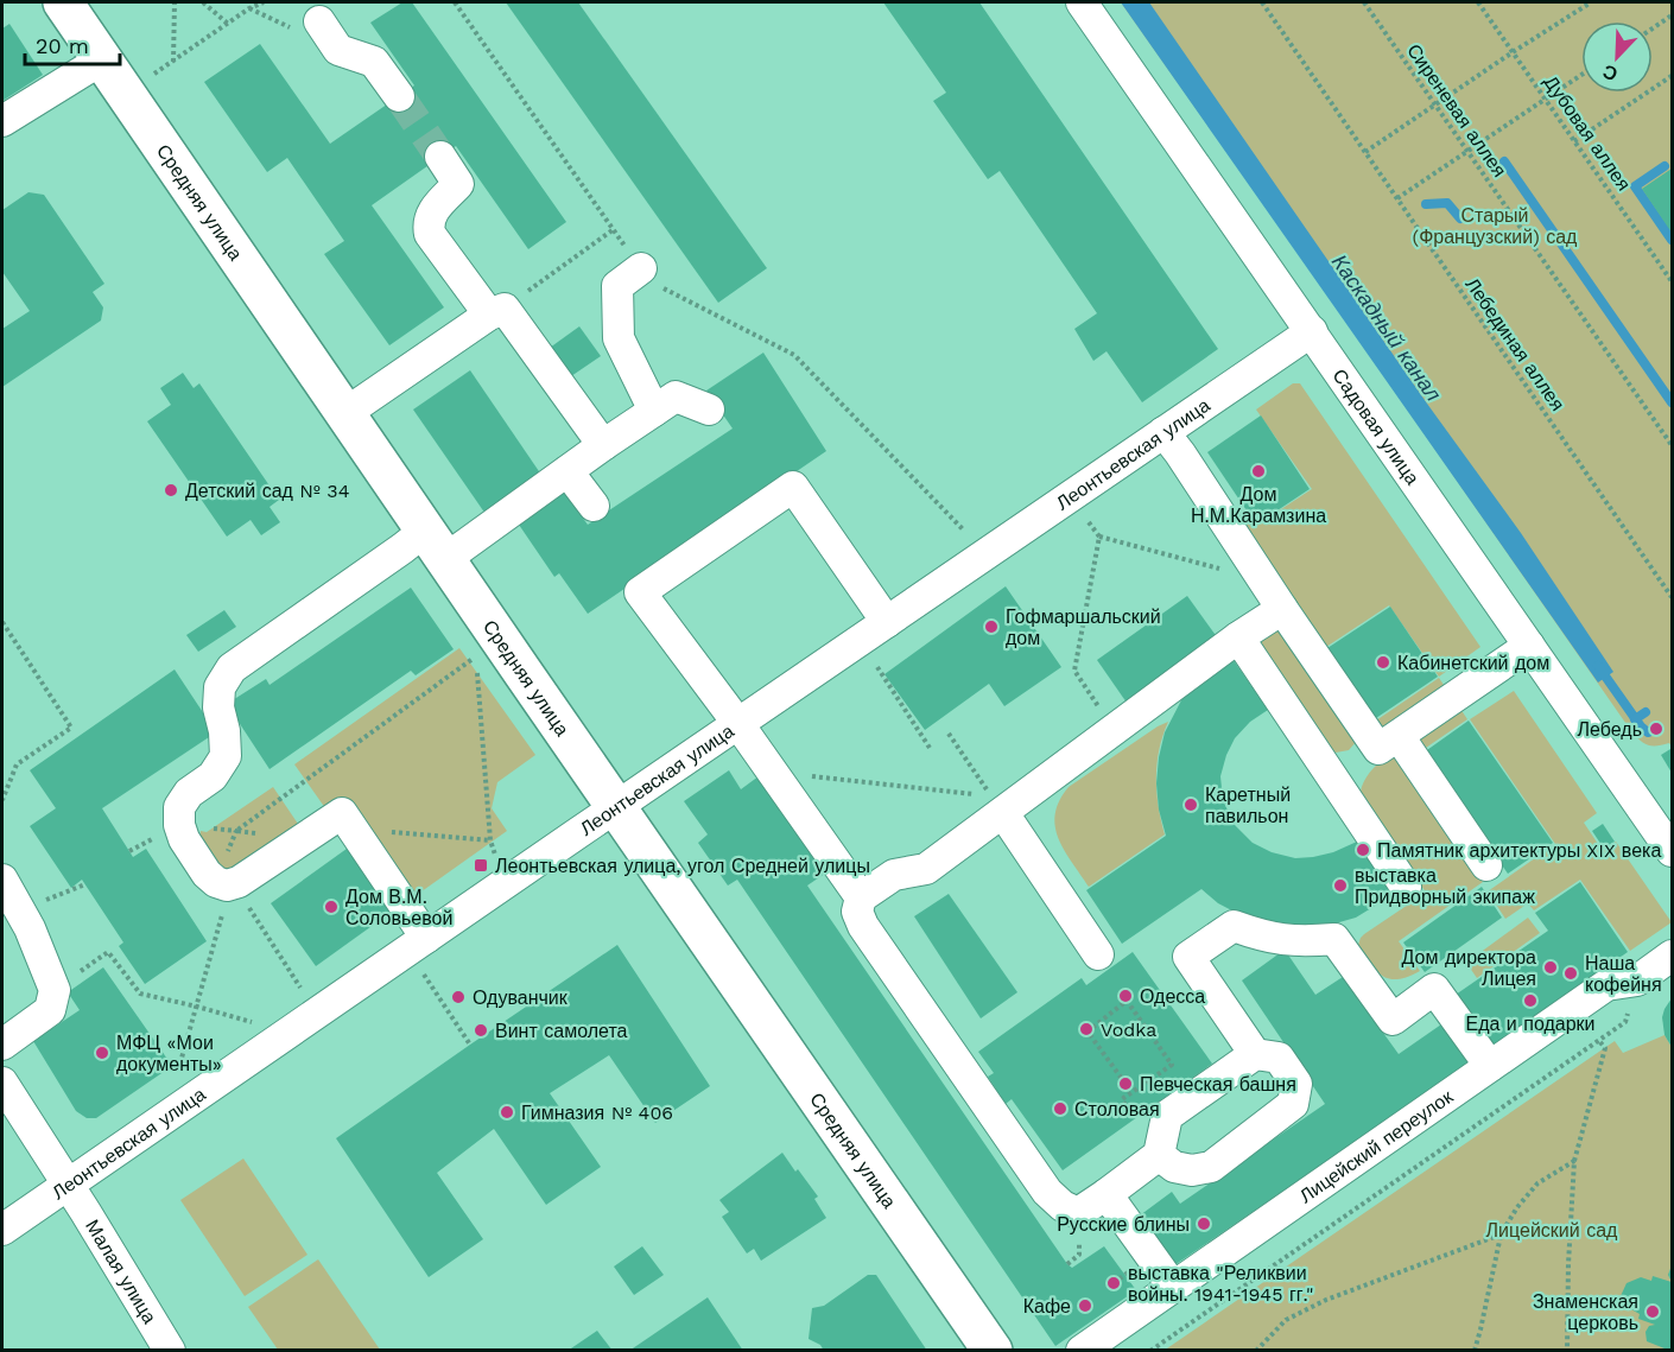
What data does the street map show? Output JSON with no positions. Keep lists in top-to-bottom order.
{
  "streets": {
    "main road": ["Средняя улица"],
    "street": [
      "Садовая улица",
      "Леонтьевская улица",
      "Лицейский переулок",
      "Малая улица"
    ],
    "path": ["Сиреневая аллея", "Дубовая аллея", "Лебединая аллея"]
  },
  "crossings": [
    ["Средняя улица", "Леонтьевская улица"],
    ["Садовая улица", "Леонтьевская улица"],
    ["Леонтьевская улица", "Малая улица"]
  ],
  "water": ["Каскадный канал"],
  "parks": ["Старый (Французский) сад", "Лицейский сад"],
  "places": {
    "other": [
      "Дом Н.М.Карамзина",
      "Детский сад № 34",
      "Гофмаршальский дом",
      "Кабинетский дом",
      "Лебедь",
      "Каретный павильон",
      "Памятник архитектуры XIX века",
      "выставка Придворный экипаж",
      "Дом В.М. Соловьевой",
      "Дом директора Лицея",
      "Наша кофейня",
      "Одесса",
      "Одуванчик",
      "Еда и подарки",
      "Vodka",
      "Винт самолета",
      "МФЦ «Мои документы»",
      "Певческая башня",
      "Столовая",
      "Гимназия № 406",
      "Русские блины",
      "выставка \"Реликвии войны. 1941-1945 гг.\"",
      "Кафе",
      "Знаменская церковь"
    ],
    "transit": ["Леонтьевская улица, угол Средней улицы"]
  },
  "scale_bar": "20 m",
  "north": "bottom left"
}
